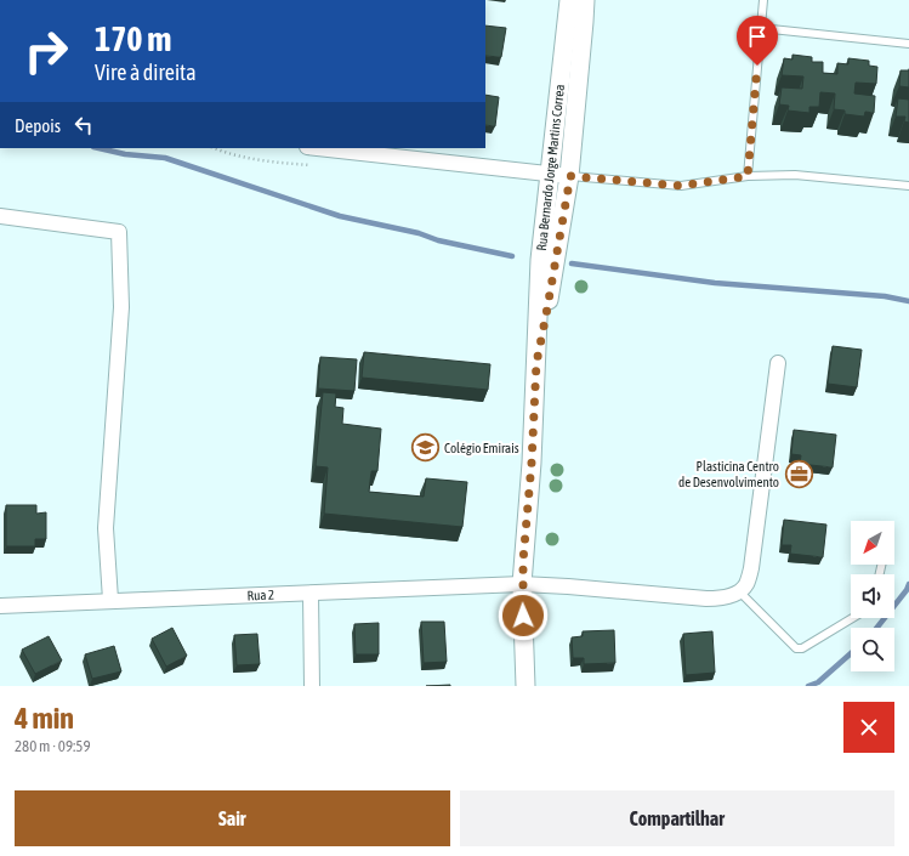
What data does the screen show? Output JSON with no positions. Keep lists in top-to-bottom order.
{
  "streets": {
    "street": ["Rua Bernardo Jorge Martins Correa", "Rua 2"]
  },
  "crossings": [
    ["Rua Bernardo Jorge Martins Correa", "Rua 2"]
  ],
  "places": {
    "school or university": ["Colégio Emirais"],
    "office": ["Plasticina Centro de Desenvolvimento"]
  },
  "north": "bottom left",
  "page": {
    "turn": ["170 m", "Vire à direita"],
    "then": "Depois",
    "heading": ["4 min", "280 m · 09:59"],
    "buttons": ["Sair", "Compartilhar"]
  }
}
